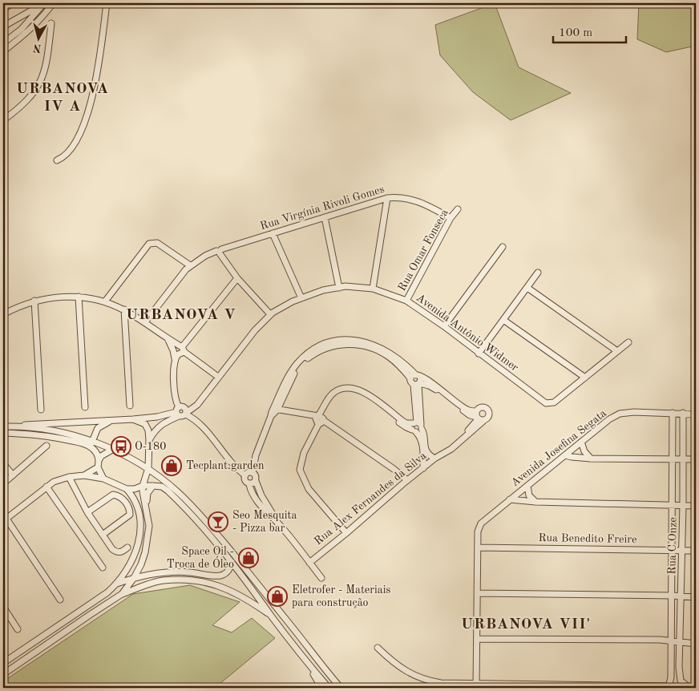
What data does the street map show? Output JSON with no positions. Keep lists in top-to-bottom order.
{
  "streets": {
    "street": [
      "Rua Virgínia Rivoli Gomes",
      "Rua Omar Fonseca",
      "Avenida Antônio Widmer",
      "Avenida Josefina Segata",
      "Rua Alex Fernandes da Silva",
      "Rua Benedito Freire",
      "Rua C Onze"
    ]
  },
  "crossings": [
    ["Rua Virgínia Rivoli Gomes", "Rua Omar Fonseca"],
    ["Rua Omar Fonseca", "Avenida Antônio Widmer"],
    ["Avenida Josefina Segata", "Rua Benedito Freire"],
    ["Avenida Josefina Segata", "Rua C Onze"],
    ["Rua Benedito Freire", "Rua C Onze"]
  ],
  "districts": ["URBANOVA IV A", "URBANOVA V", "URBANOVA VII'"],
  "places": {
    "bus stop": ["O-180"],
    "shop": ["Tecplant.garden", "Space Oil - Troca de Óleo", "Eletrofer - Materiais para construção"],
    "bar": ["Seo Mesquita - Pizza bar"]
  },
  "scale_bar": "100 m",
  "north": "bottom"
}
